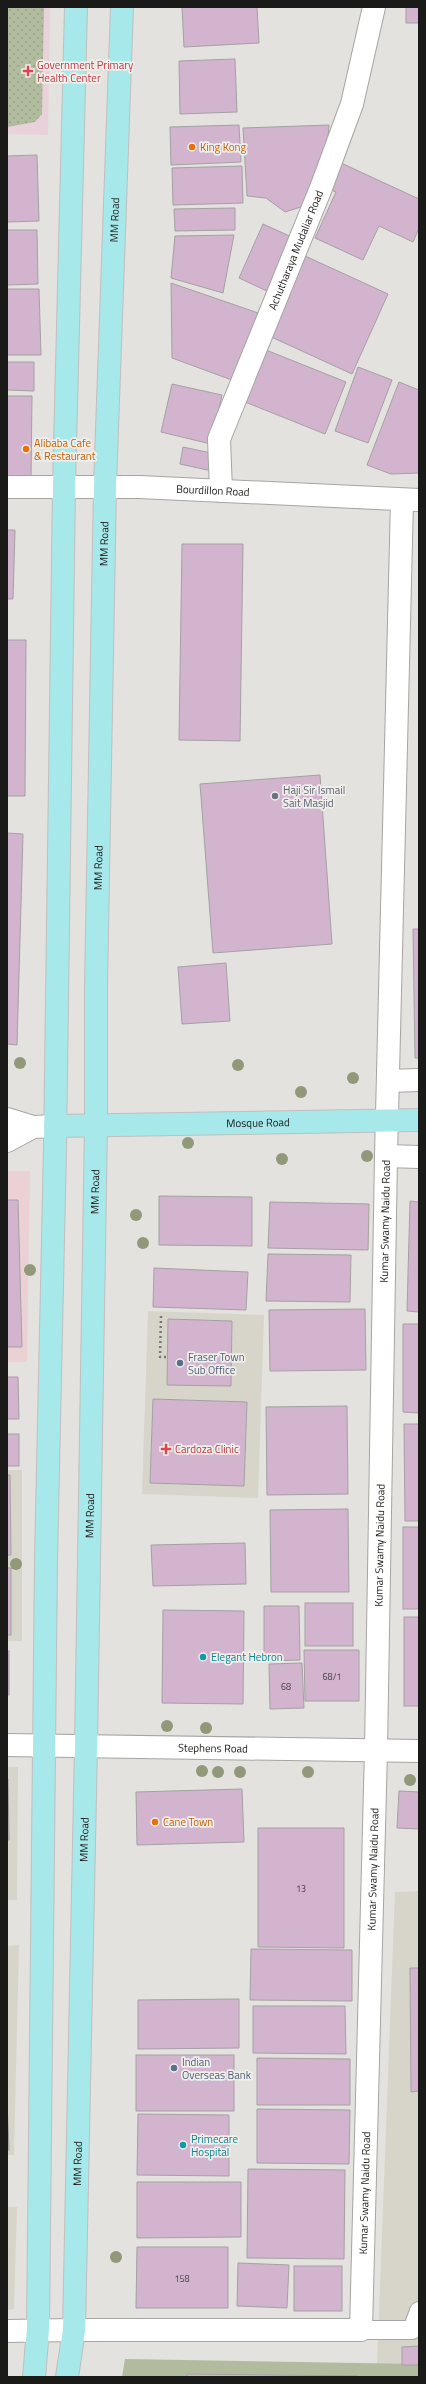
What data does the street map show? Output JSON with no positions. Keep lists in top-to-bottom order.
{
  "streets": {
    "main road": ["MM Road", "Mosque Road"],
    "street": [
      "Achutharaya Mudaliar Road",
      "Bourdillon Road",
      "Kumar Swamy Naidu Road",
      "Stephens Road"
    ]
  },
  "crossings": [
    ["MM Road", "Bourdillon Road"],
    ["MM Road", "Mosque Road"],
    ["MM Road", "Stephens Road"],
    ["Achutharaya Mudaliar Road", "Bourdillon Road"],
    ["Bourdillon Road", "Kumar Swamy Naidu Road"],
    ["Mosque Road", "Kumar Swamy Naidu Road"],
    ["Kumar Swamy Naidu Road", "Stephens Road"]
  ],
  "places": {
    "health": ["Government Primary Health Center", "Cardoza Clinic"],
    "other": [
      "King Kong",
      "Alibaba Cafe & Restaurant",
      "Haji Sir Ismail Sait Masjid",
      "Fraser Town Sub Office",
      "Elegant Hebron",
      "Cane Town",
      "Indian Overseas Bank",
      "Primecare Hospital"
    ]
  },
  "house_numbers": [
    "68/1",
    "68",
    "13",
    "158"
  ]
}
